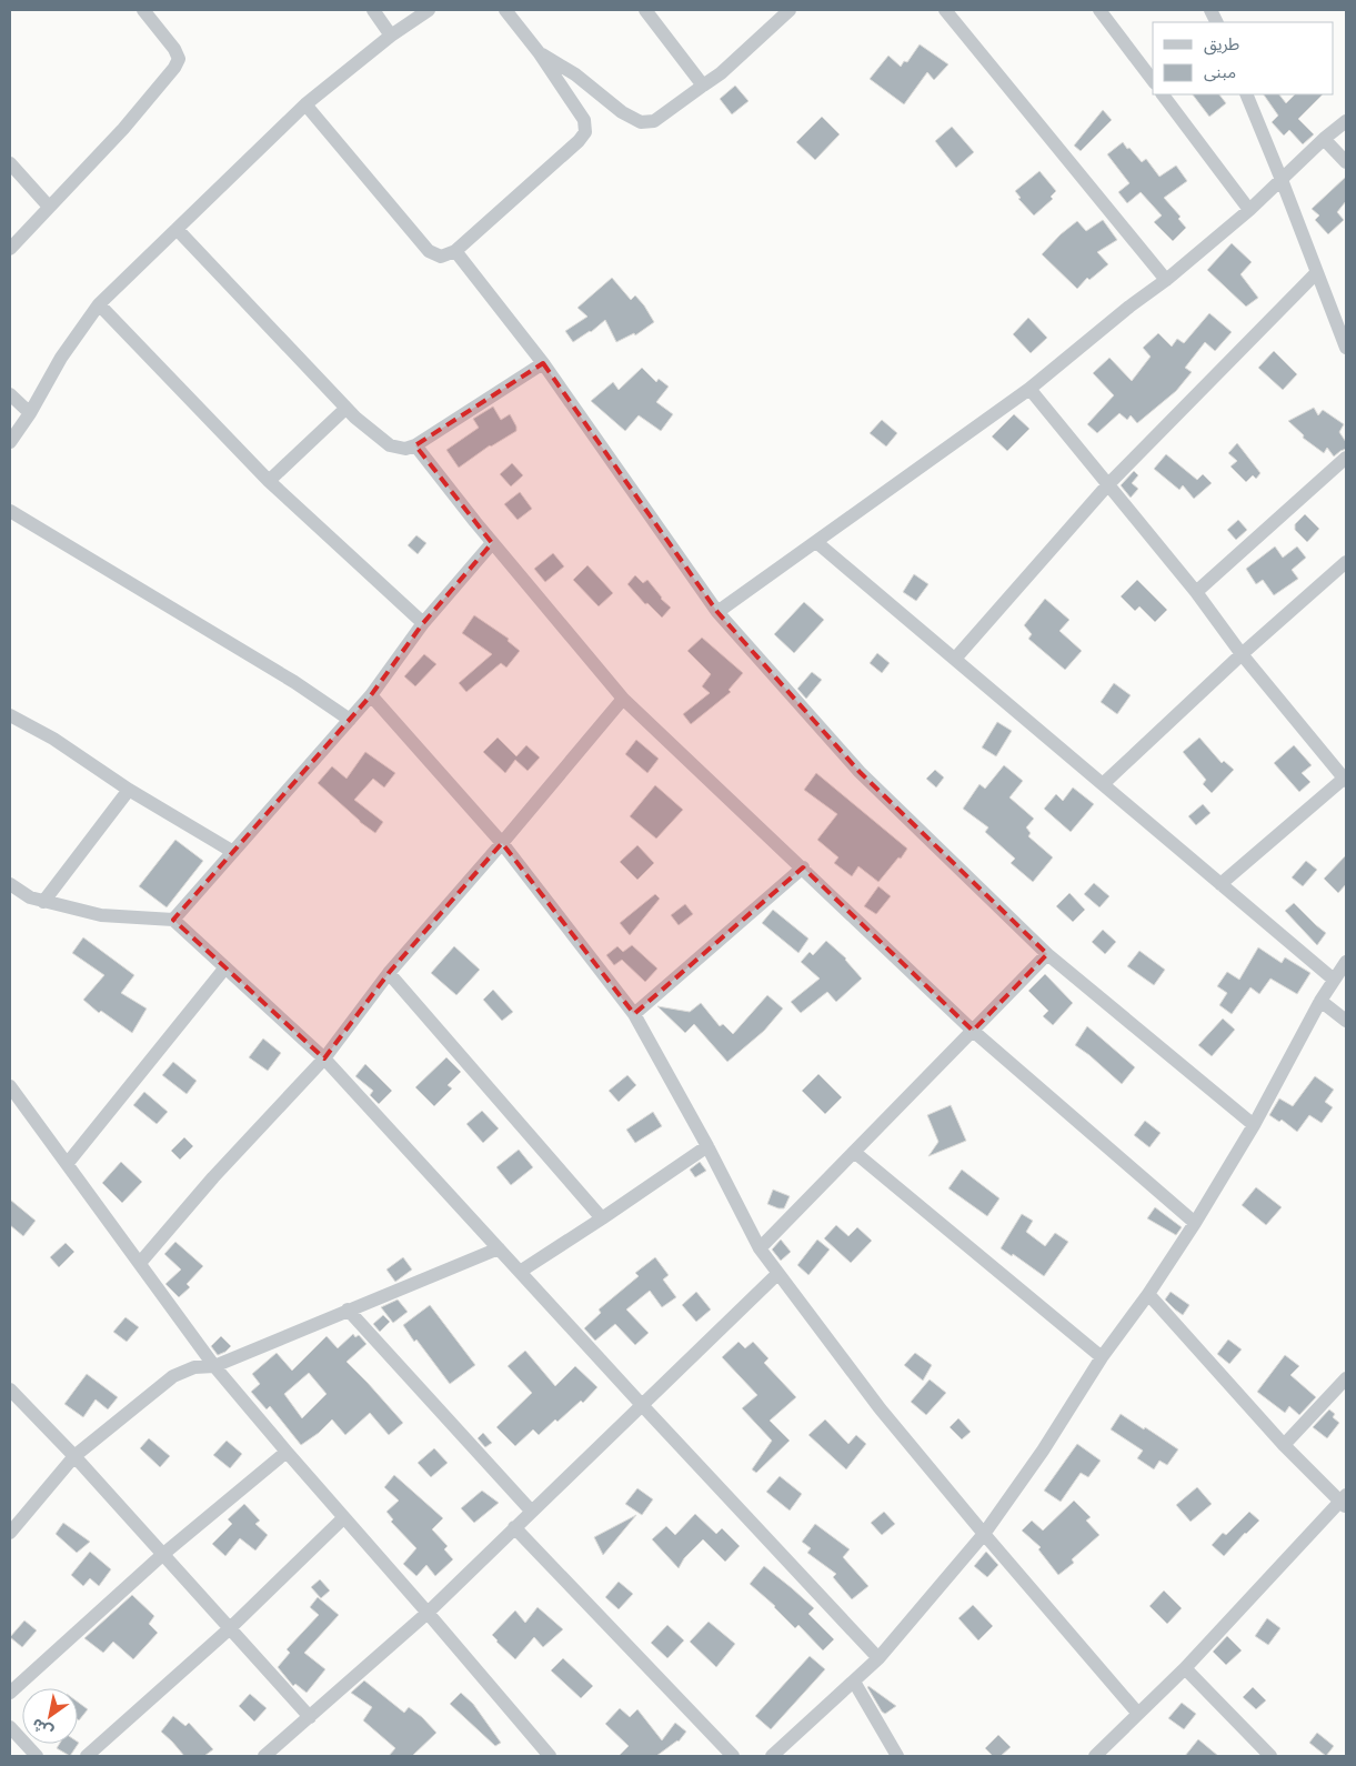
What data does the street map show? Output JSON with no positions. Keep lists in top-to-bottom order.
{
  "legend": ["طريق", "مبنى"],
  "north": "bottom left"
}
